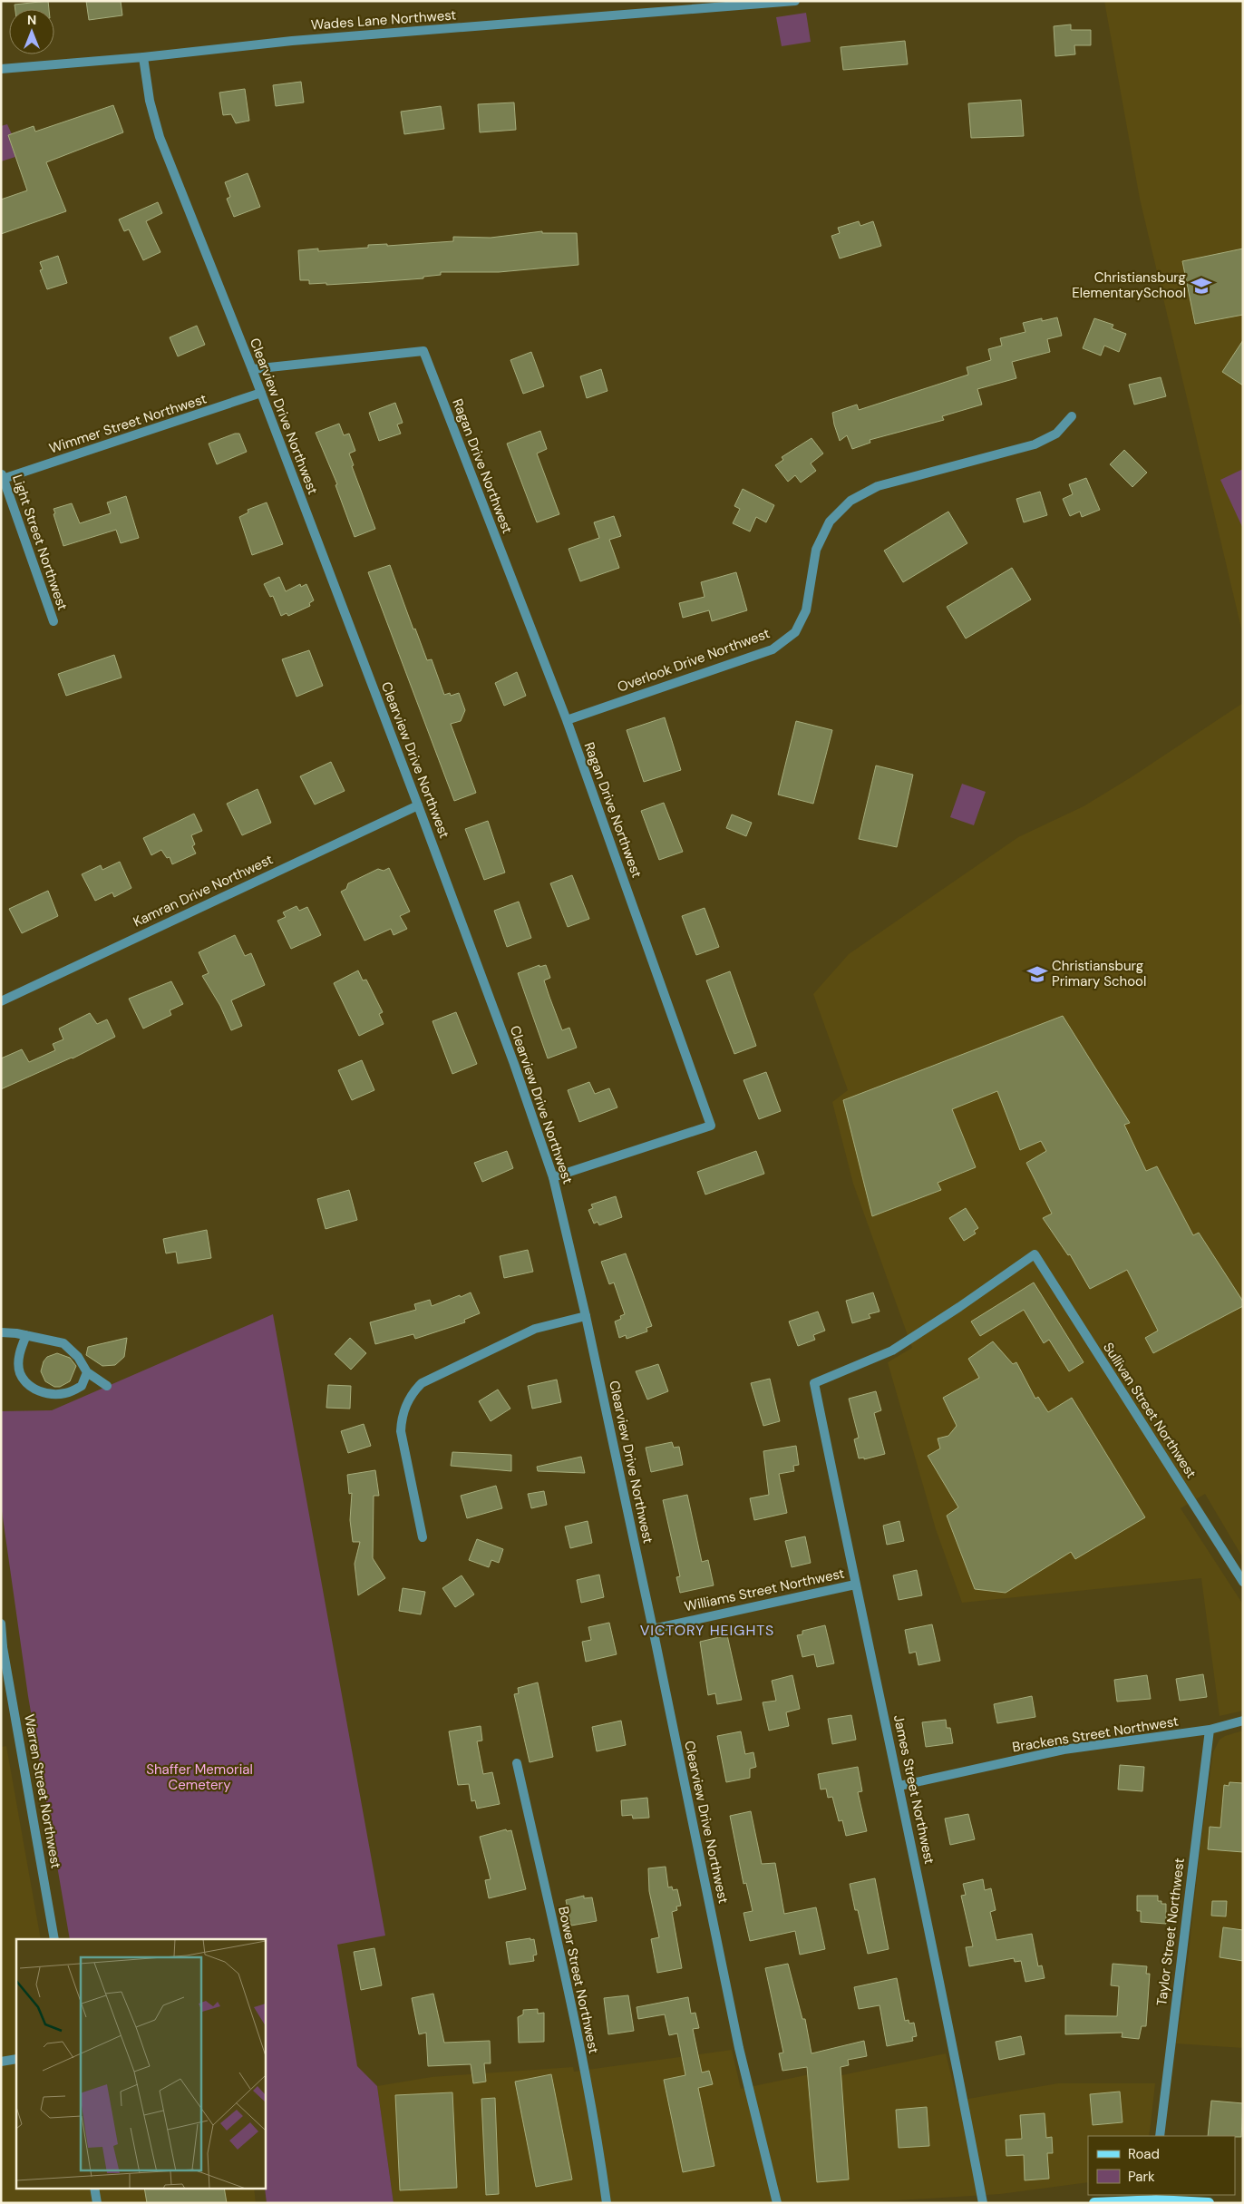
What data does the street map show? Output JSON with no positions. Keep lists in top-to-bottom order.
{
  "streets": {
    "street": [
      "Wades Lane Northwest",
      "Clearview Drive Northwest",
      "Wimmer Street Northwest",
      "Ragan Drive Northwest",
      "Light Street Northwest",
      "Overlook Drive Northwest",
      "Kamran Drive Northwest",
      "Sullivan Street Northwest",
      "Williams Street Northwest",
      "Brackens Street Northwest",
      "James Street Northwest",
      "Warren Street Northwest",
      "Taylor Street Northwest",
      "Bower Street Northwest"
    ]
  },
  "crossings": [
    ["Wades Lane Northwest", "Clearview Drive Northwest"],
    ["Clearview Drive Northwest", "Wimmer Street Northwest"],
    ["Clearview Drive Northwest", "Ragan Drive Northwest"],
    ["Clearview Drive Northwest", "Kamran Drive Northwest"],
    ["Clearview Drive Northwest", "Williams Street Northwest"],
    ["Wimmer Street Northwest", "Light Street Northwest"],
    ["Ragan Drive Northwest", "Overlook Drive Northwest"],
    ["Sullivan Street Northwest", "James Street Northwest"],
    ["Williams Street Northwest", "James Street Northwest"],
    ["Brackens Street Northwest", "James Street Northwest"],
    ["Brackens Street Northwest", "Taylor Street Northwest"]
  ],
  "districts": ["VICTORY HEIGHTS"],
  "parks": ["Shaffer Memorial Cemetery"],
  "places": {
    "school or university": ["Christiansburg ElementarySchool", "Christiansburg Primary School"]
  },
  "legend": ["Road", "Park"],
  "north": "top"
}
